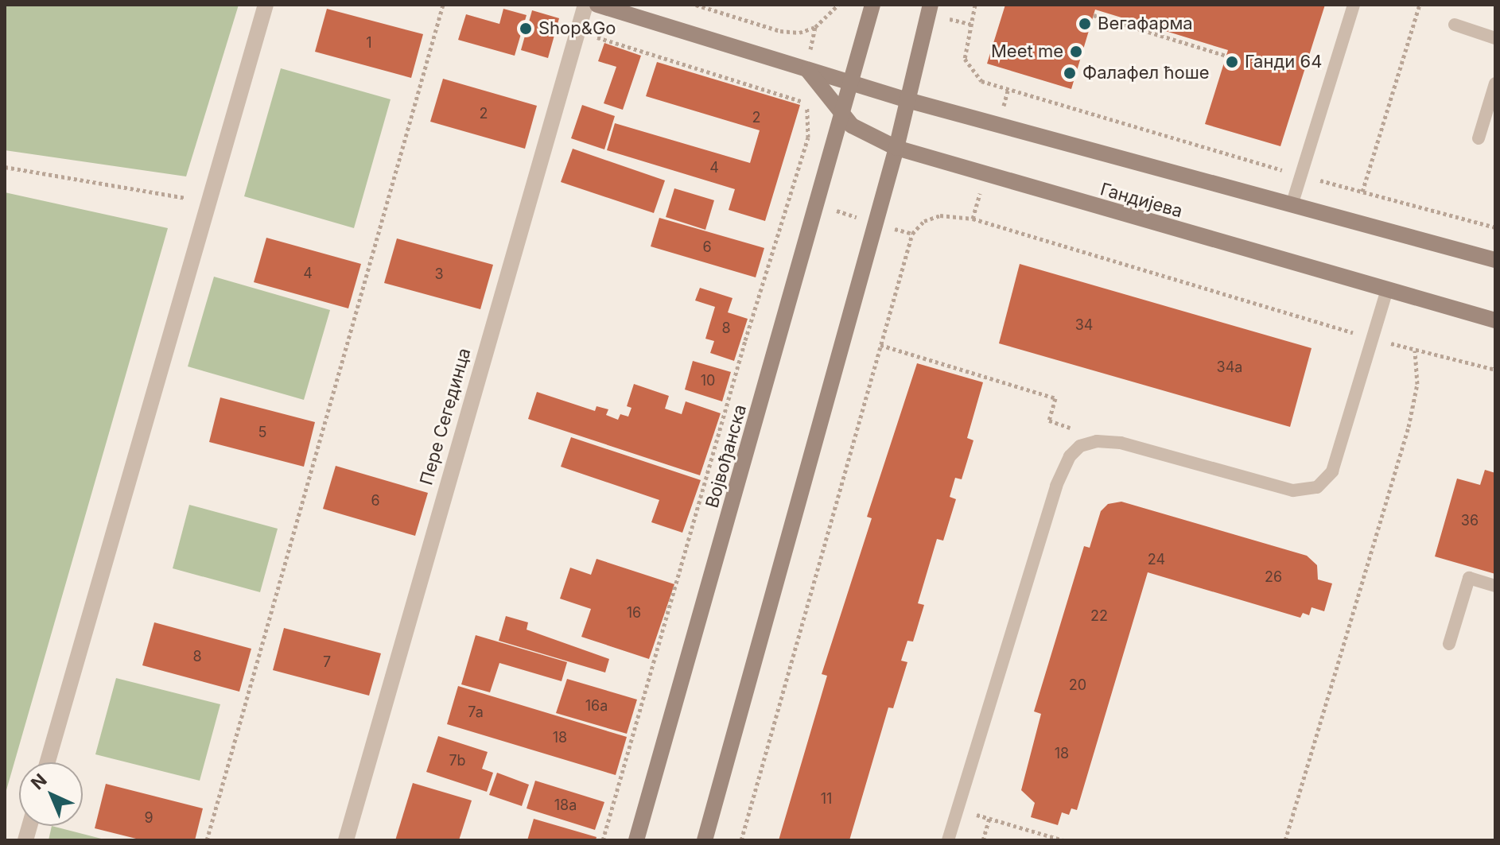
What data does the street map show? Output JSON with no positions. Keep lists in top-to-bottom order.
{
  "streets": {
    "main road": ["Гандијева", "Војвођанска"],
    "street": ["Пере Сегединца"]
  },
  "crossings": [
    ["Гандијева", "Војвођанска"]
  ],
  "places": [
    "Вегафарма",
    "Shop&Go",
    "Meet me",
    "Ганди 64",
    "Фалафел ћоше"
  ],
  "house_numbers": [
    "1",
    "2",
    "2",
    "4",
    "6",
    "4",
    "3",
    "34",
    "8",
    "34a",
    "10",
    "5",
    "6",
    "36",
    "24",
    "26",
    "16",
    "22",
    "8",
    "7",
    "20",
    "16a",
    "7a",
    "18",
    "18",
    "7b",
    "11",
    "18a",
    "9"
  ],
  "north": "top left"
}
